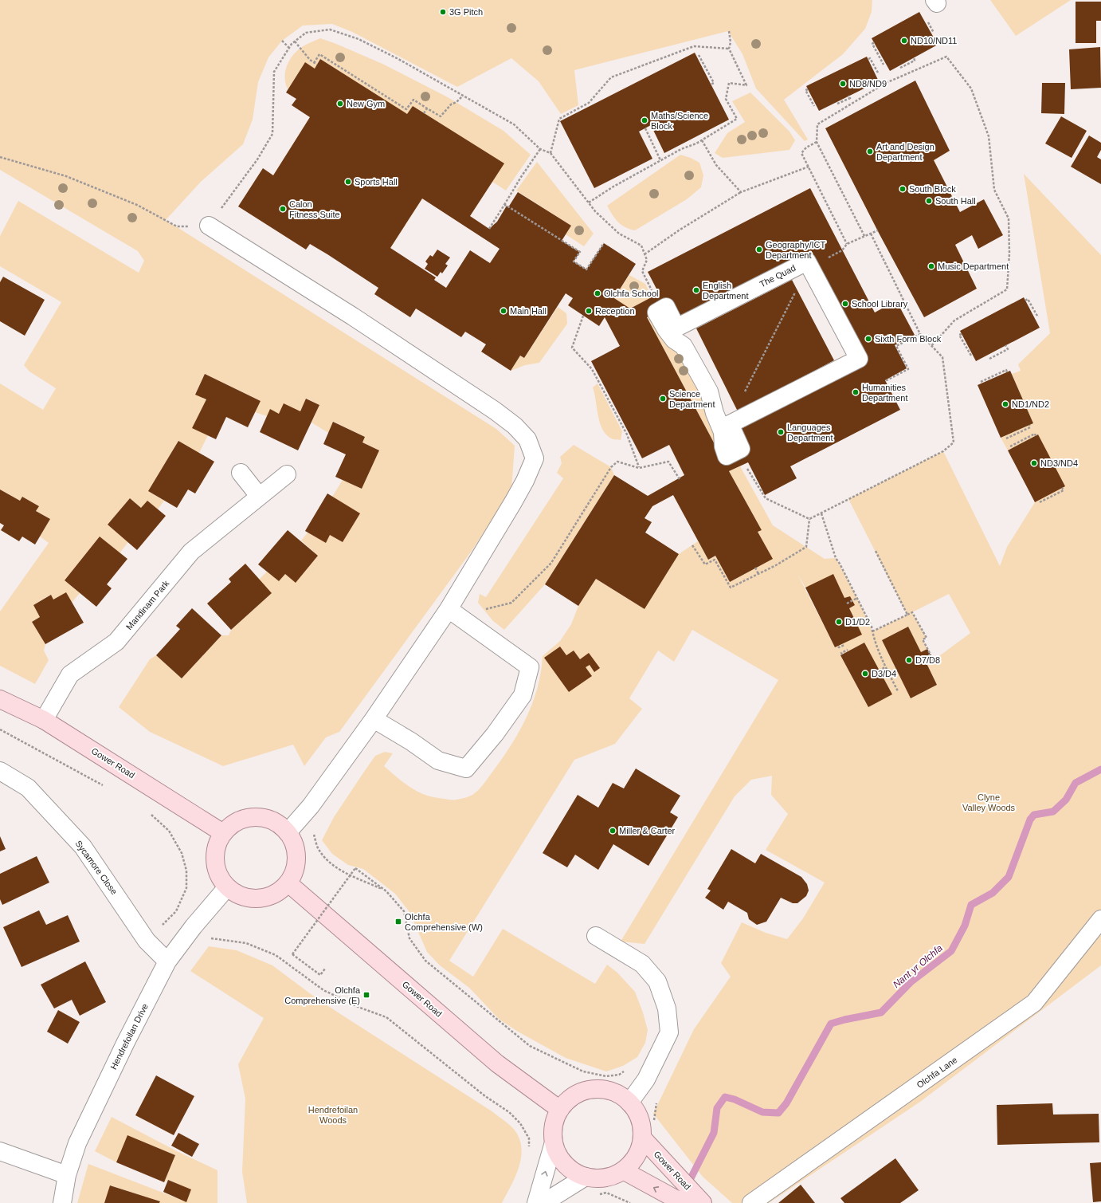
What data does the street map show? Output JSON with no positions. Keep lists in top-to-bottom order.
{
  "streets": {
    "main road": ["Gower Road"],
    "street": [
      "The Quad",
      "Mandinam Park",
      "Sycamore Close",
      "Hendrefoilan Drive",
      "Olchfa Lane"
    ]
  },
  "crossings": [
    ["Mandinam Park", "Gower Road"],
    ["Gower Road", "Hendrefoilan Drive"],
    ["Sycamore Close", "Hendrefoilan Drive"]
  ],
  "water": ["Nant yr Olchfa"],
  "parks": ["Clyne Valley Woods", "Hendrefoilan Woods"],
  "places": {
    "other": [
      "3G Pitch",
      "ND10/ND11",
      "ND8/ND9",
      "New Gym",
      "Maths/Science Block",
      "Art and Design Department",
      "Sports Hall",
      "South Block",
      "South Hall",
      "Calon Fitness Suite",
      "Geography/ICT Department",
      "Music Department",
      "English Department",
      "Olchfa School",
      "School Library",
      "Main Hall",
      "Reception",
      "Sixth Form Block",
      "Humanities Department",
      "Science Department",
      "ND1/ND2",
      "Languages Department",
      "ND3/ND4",
      "D1/D2",
      "D7/D8",
      "D3/D4",
      "Miller & Carter"
    ],
    "transit": ["Olchfa Comprehensive (W)", "Olchfa Comprehensive (E)"]
  }
}
